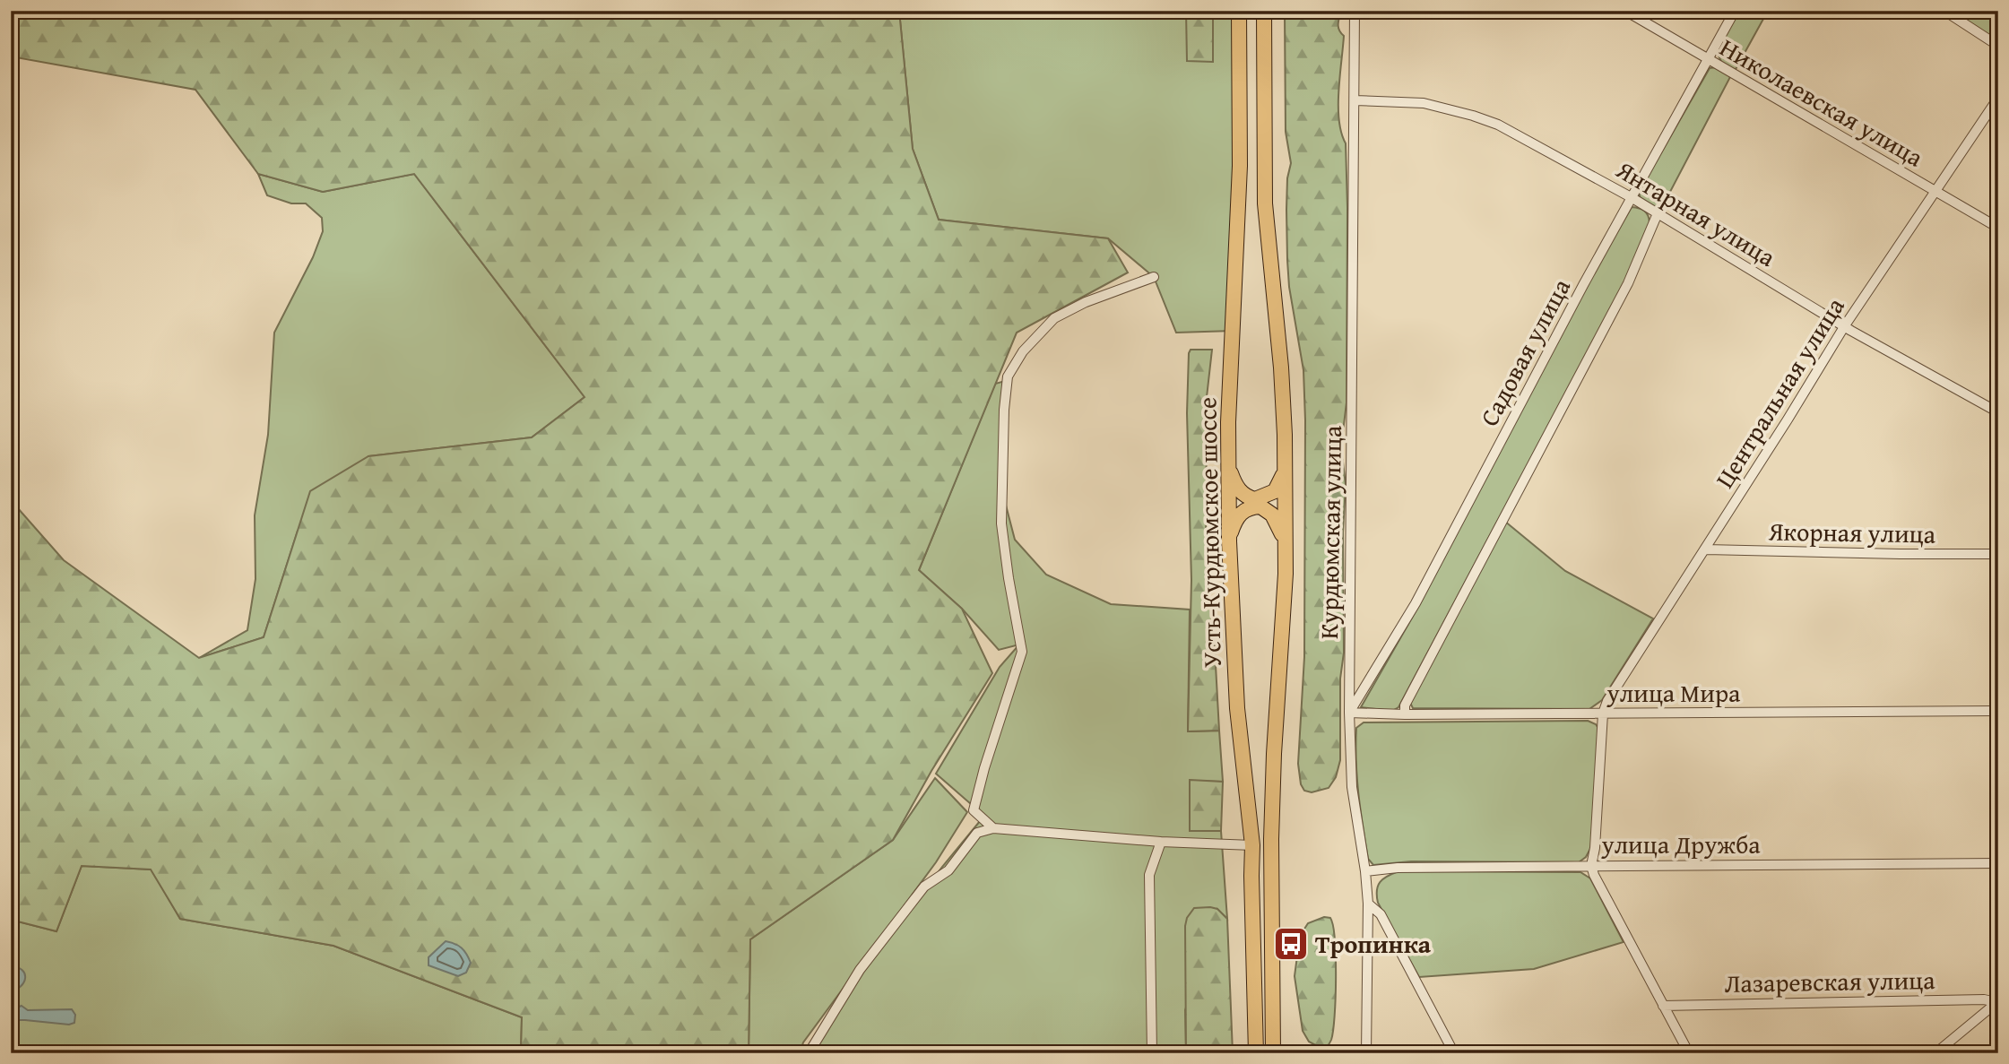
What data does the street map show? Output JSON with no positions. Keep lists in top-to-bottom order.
{
  "streets": {
    "main road": ["Усть-Курдюмское шоссе"],
    "street": [
      "Николаевская улица",
      "Янтарная улица",
      "Садовая улица",
      "Центральная улица",
      "Курдюмская улица",
      "Якорная улица",
      "улица Мира",
      "улица Дружба",
      "Лазаревская улица"
    ]
  },
  "crossings": [
    ["Николаевская улица", "Садовая улица"],
    ["Николаевская улица", "Центральная улица"],
    ["Янтарная улица", "Садовая улица"],
    ["Янтарная улица", "Центральная улица"],
    ["Янтарная улица", "Курдюмская улица"],
    ["Садовая улица", "Курдюмская улица"],
    ["Садовая улица", "улица Мира"],
    ["Центральная улица", "Якорная улица"],
    ["Центральная улица", "улица Мира"],
    ["Курдюмская улица", "улица Мира"],
    ["Курдюмская улица", "улица Дружба"]
  ],
  "places": {
    "bus stop": ["Тропинка"]
  }
}
